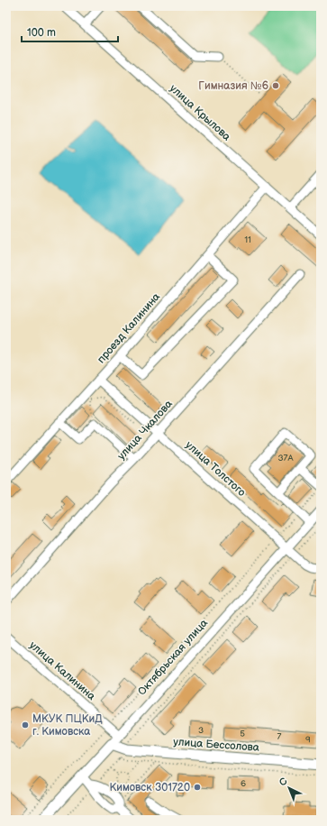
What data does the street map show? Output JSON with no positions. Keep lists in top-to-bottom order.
{
  "streets": {
    "main road": ["Октябрьская улица", "улица Бессолова"],
    "street": [
      "улица Крылова",
      "проезд Калинина",
      "улица Чкалова",
      "улица Толстого",
      "улица Калинина"
    ]
  },
  "crossings": [
    ["улица Крылова", "проезд Калинина"],
    ["проезд Калинина", "улица Толстого"],
    ["улица Чкалова", "улица Толстого"],
    ["улица Толстого", "Октябрьская улица"],
    ["Октябрьская улица", "улица Калинина"],
    ["Октябрьская улица", "улица Бессолова"]
  ],
  "places": ["Гимназия №6", "МКУК ПЦКиД г. Кимовска", "Кимовск 301720"],
  "house_numbers": [
    "11",
    "37А",
    "3",
    "5",
    "7",
    "9",
    "6"
  ],
  "scale_bar": "100 m",
  "north": "top left"
}
